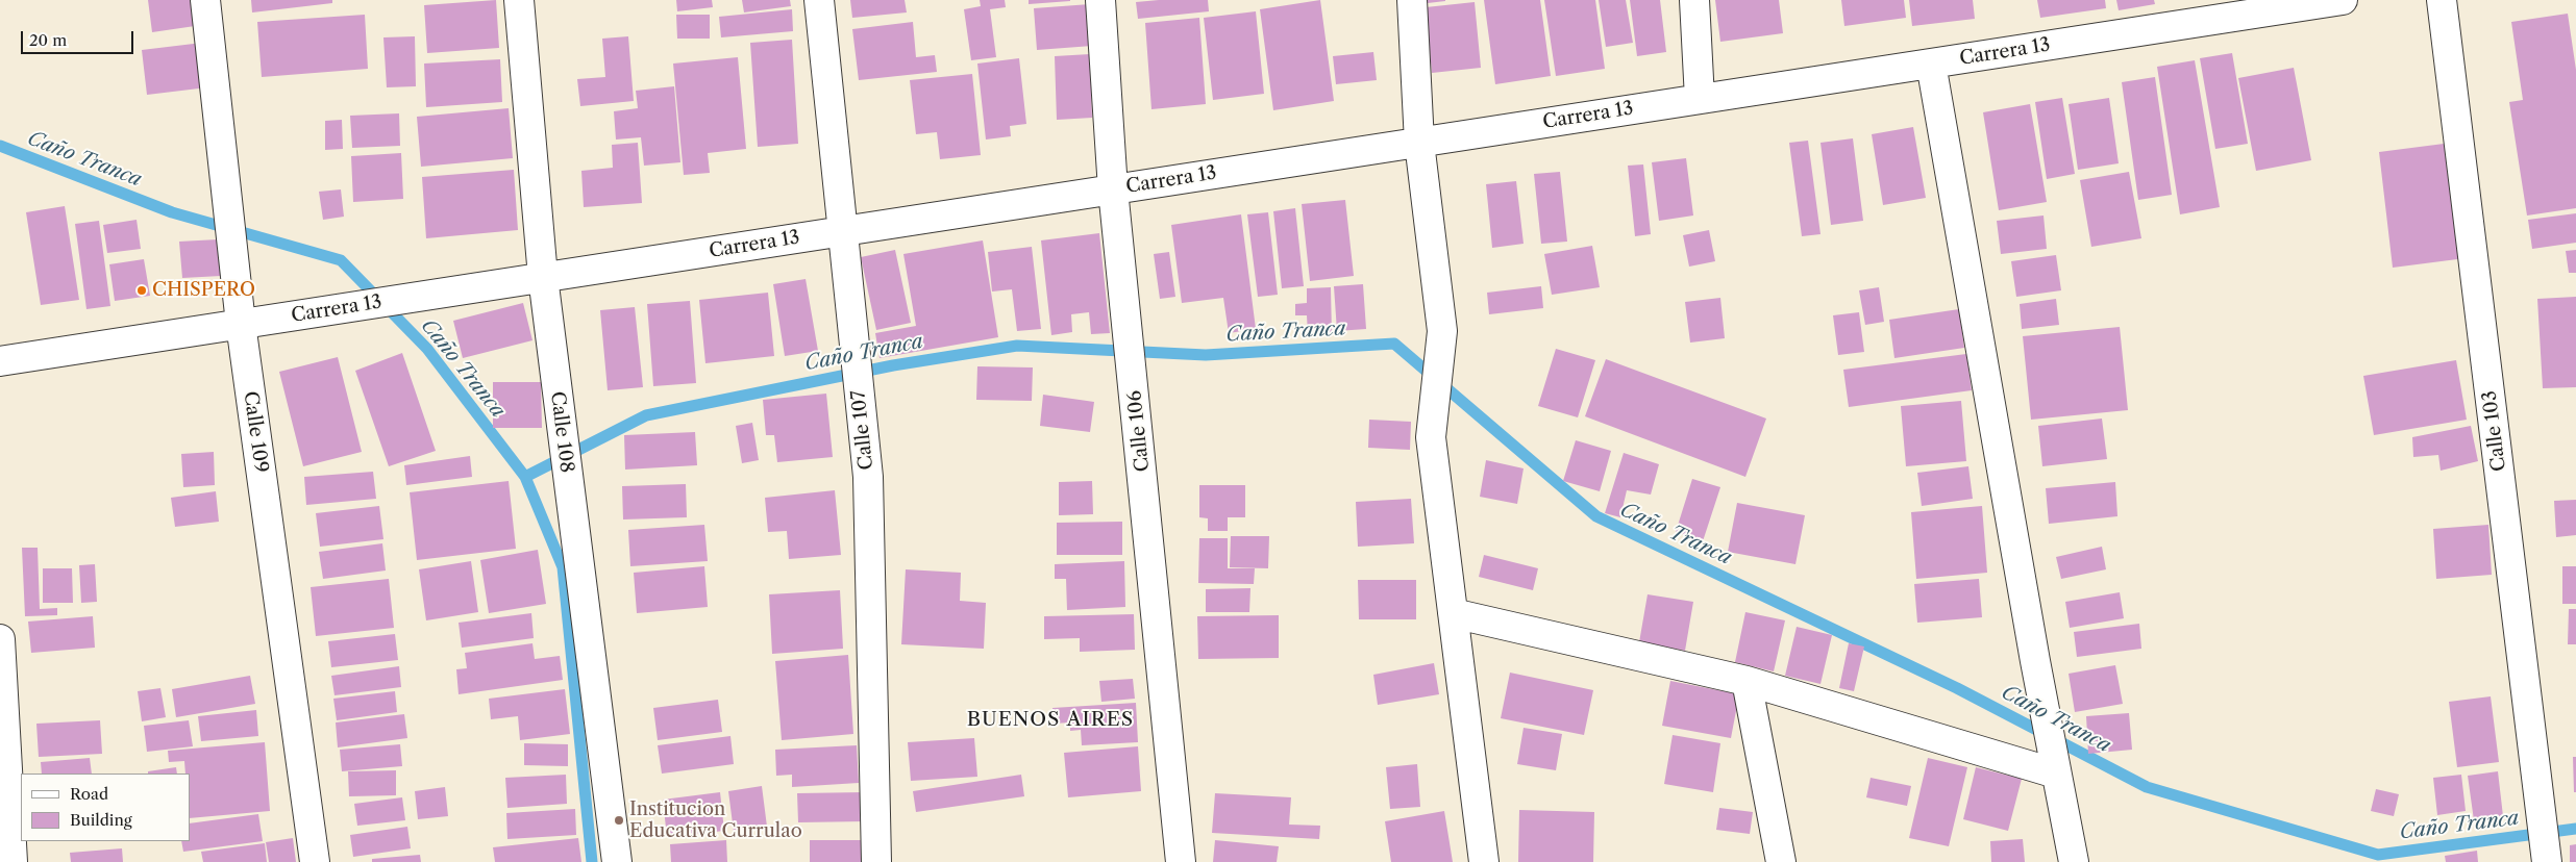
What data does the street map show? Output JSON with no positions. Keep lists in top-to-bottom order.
{
  "streets": {
    "street": [
      "Carrera 13",
      "Calle 107",
      "Calle 106",
      "Calle 103",
      "Calle 109",
      "Calle 108"
    ]
  },
  "crossings": [
    ["Carrera 13", "Calle 107"],
    ["Carrera 13", "Calle 106"],
    ["Carrera 13", "Calle 109"],
    ["Carrera 13", "Calle 108"]
  ],
  "districts": ["BUENOS AIRES"],
  "water": ["Caño Tranca"],
  "places": ["CHISPERO", "Institucion Educativa Currulao"],
  "legend": ["Road", "Building"],
  "scale_bar": "20 m"
}
